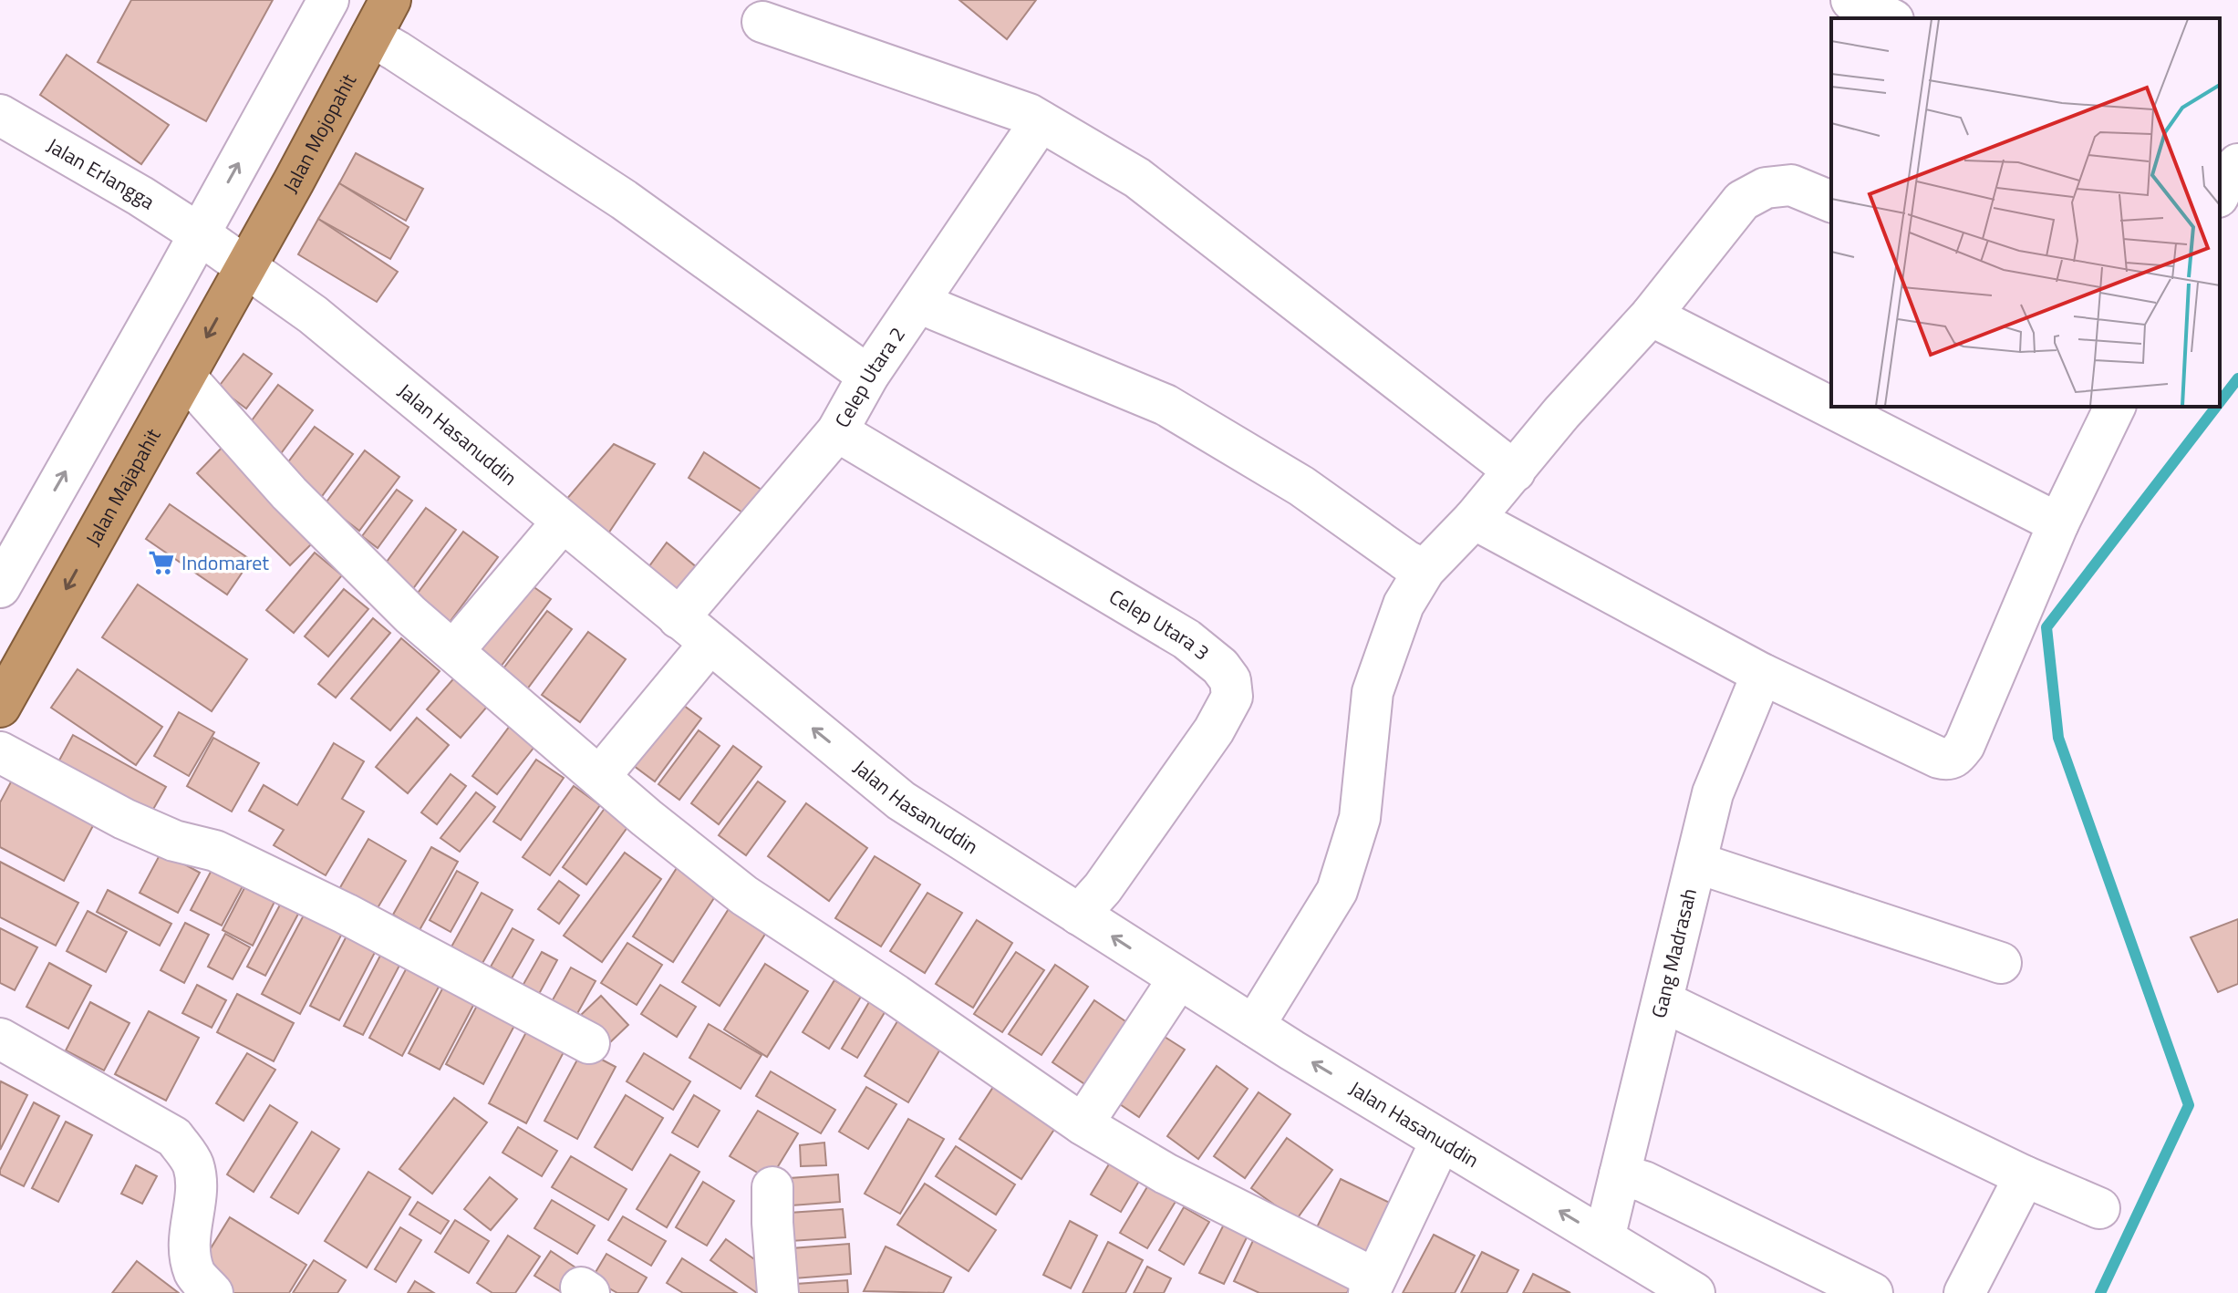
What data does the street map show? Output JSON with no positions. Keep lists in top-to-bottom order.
{
  "streets": {
    "highway": ["Jalan Mojopahit", "Jalan Majapahit"],
    "street": [
      "Jalan Erlangga",
      "Celep Utara 2",
      "Jalan Hasanuddin",
      "Celep Utara 3",
      "Gang Madrasah"
    ]
  },
  "crossings": [
    ["Jalan Mojopahit", "Jalan Hasanuddin"],
    ["Jalan Mojopahit", "Jalan Majapahit"],
    ["Jalan Erlangga", "Jalan Hasanuddin"],
    ["Celep Utara 2", "Jalan Hasanuddin"],
    ["Celep Utara 2", "Celep Utara 3"],
    ["Jalan Hasanuddin", "Jalan Majapahit"],
    ["Jalan Hasanuddin", "Celep Utara 3"],
    ["Jalan Hasanuddin", "Gang Madrasah"]
  ],
  "one_way": ["Jalan Majapahit"],
  "places": {
    "supermarket": ["Indomaret"]
  }
}
